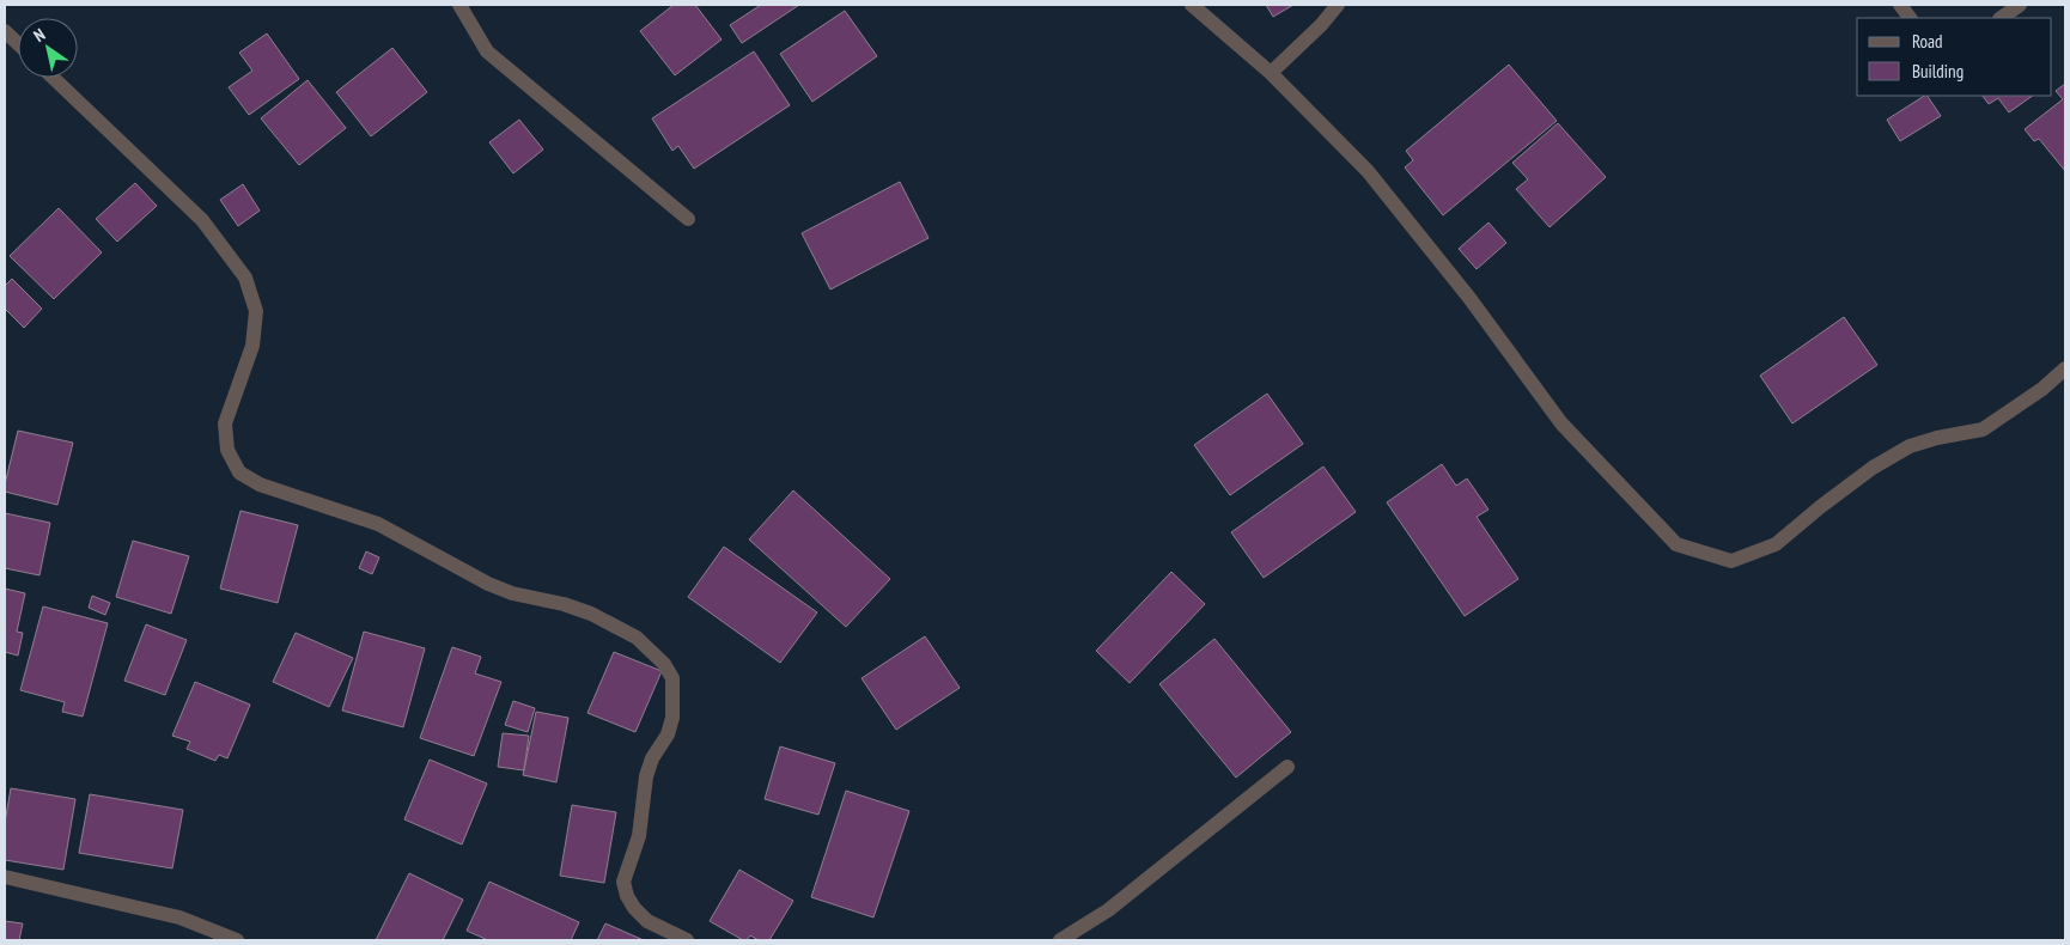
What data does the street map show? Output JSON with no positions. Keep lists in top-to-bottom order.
{
  "legend": ["Road", "Building"],
  "north": "top left"
}
